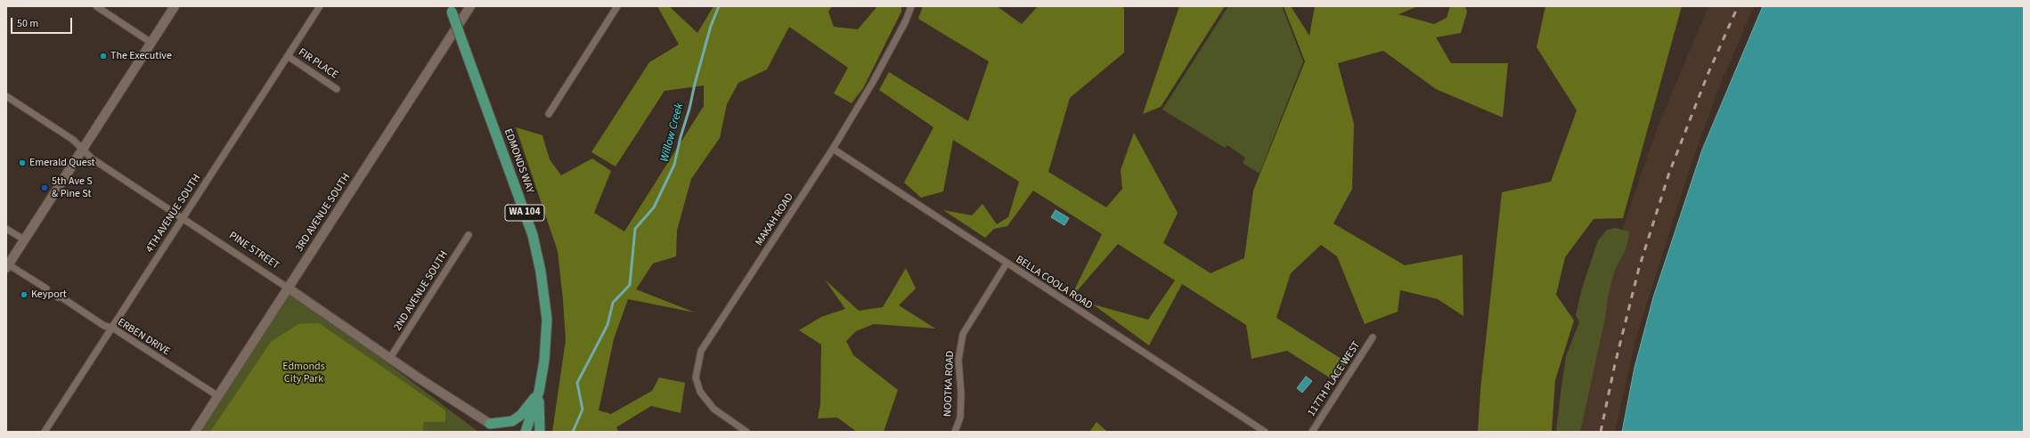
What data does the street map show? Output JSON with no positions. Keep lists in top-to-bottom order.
{
  "streets": {
    "main road": ["EDMONDS WAY", "WA 104"],
    "street": [
      "FIR PLACE",
      "3RD AVENUE SOUTH",
      "4TH AVENUE SOUTH",
      "MAKAH ROAD",
      "PINE STREET",
      "BELLA COOLA ROAD",
      "2ND AVENUE SOUTH",
      "ERBEN DRIVE",
      "117TH PLACE WEST",
      "NOOTKA ROAD"
    ]
  },
  "crossings": [
    ["FIR PLACE", "4TH AVENUE SOUTH"],
    ["3RD AVENUE SOUTH", "PINE STREET"],
    ["3RD AVENUE SOUTH", "ERBEN DRIVE"],
    ["4TH AVENUE SOUTH", "PINE STREET"],
    ["4TH AVENUE SOUTH", "ERBEN DRIVE"],
    ["MAKAH ROAD", "BELLA COOLA ROAD"],
    ["PINE STREET", "2ND AVENUE SOUTH"],
    ["BELLA COOLA ROAD", "NOOTKA ROAD"]
  ],
  "water": ["Willow Creek"],
  "parks": ["Edmonds City Park"],
  "places": [
    "The Executive",
    "Emerald Quest",
    "5th Ave S & Pine St",
    "Keyport"
  ],
  "scale_bar": "50 m"
}
